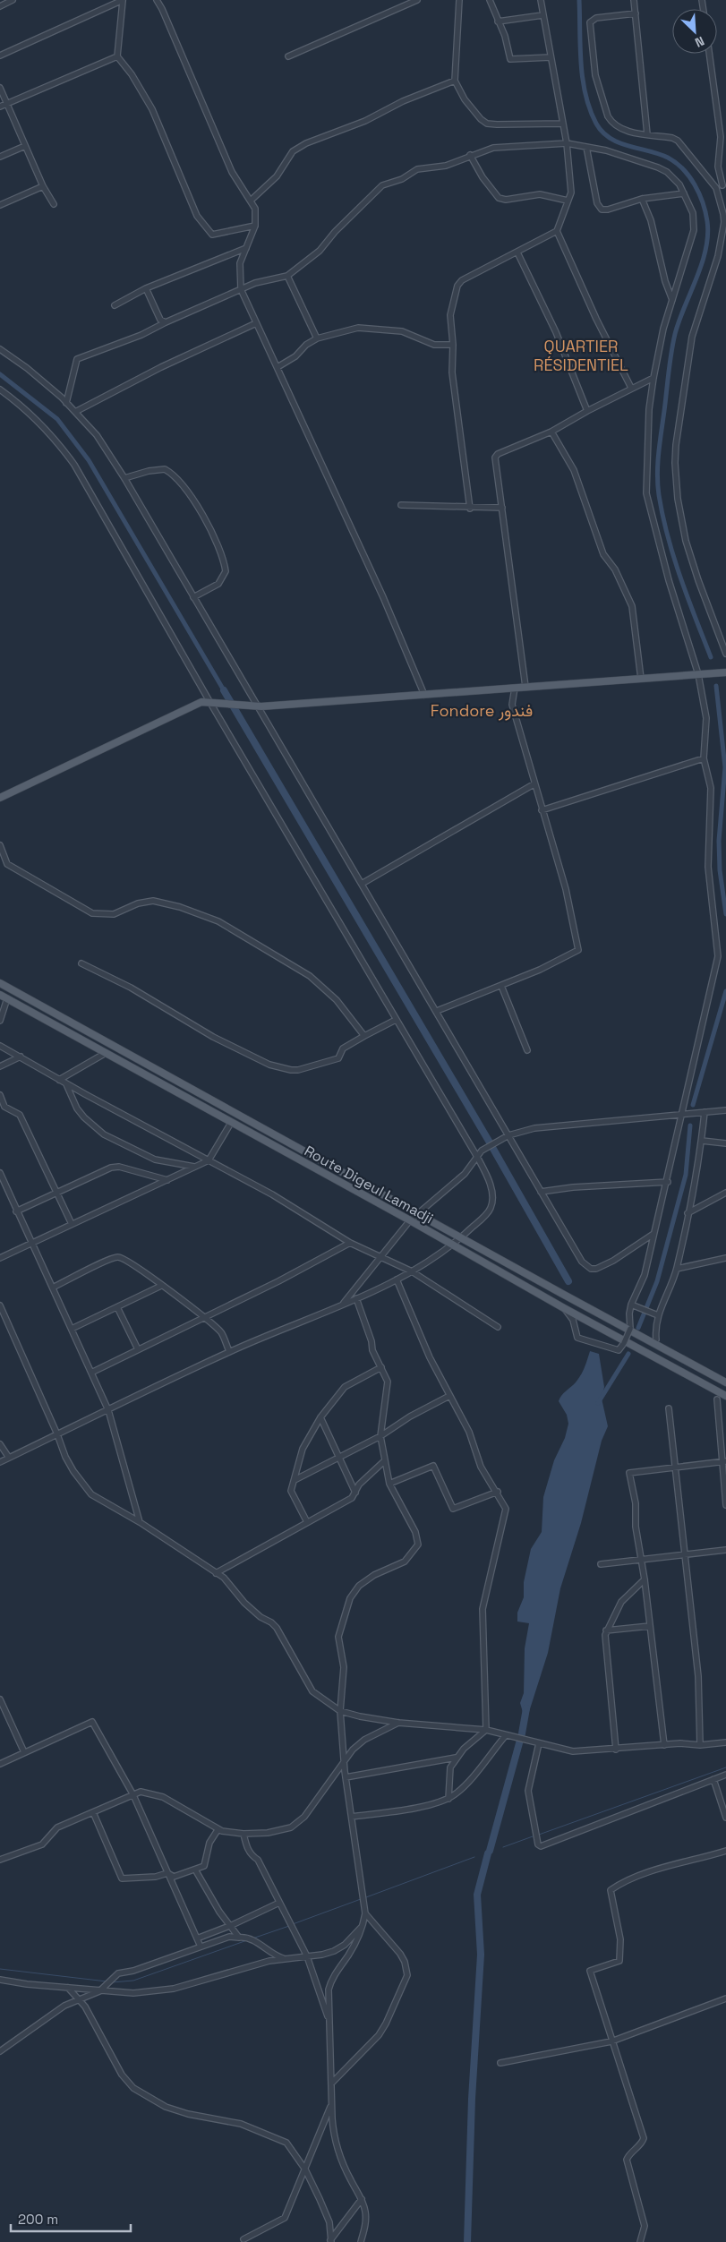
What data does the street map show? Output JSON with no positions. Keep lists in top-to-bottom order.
{
  "streets": {
    "main road": ["Route Digeul Lamadji"]
  },
  "districts": ["QUARTIER RÉSIDENTIEL", "Fondore فندور"],
  "scale_bar": "200 m",
  "north": "bottom right"
}
